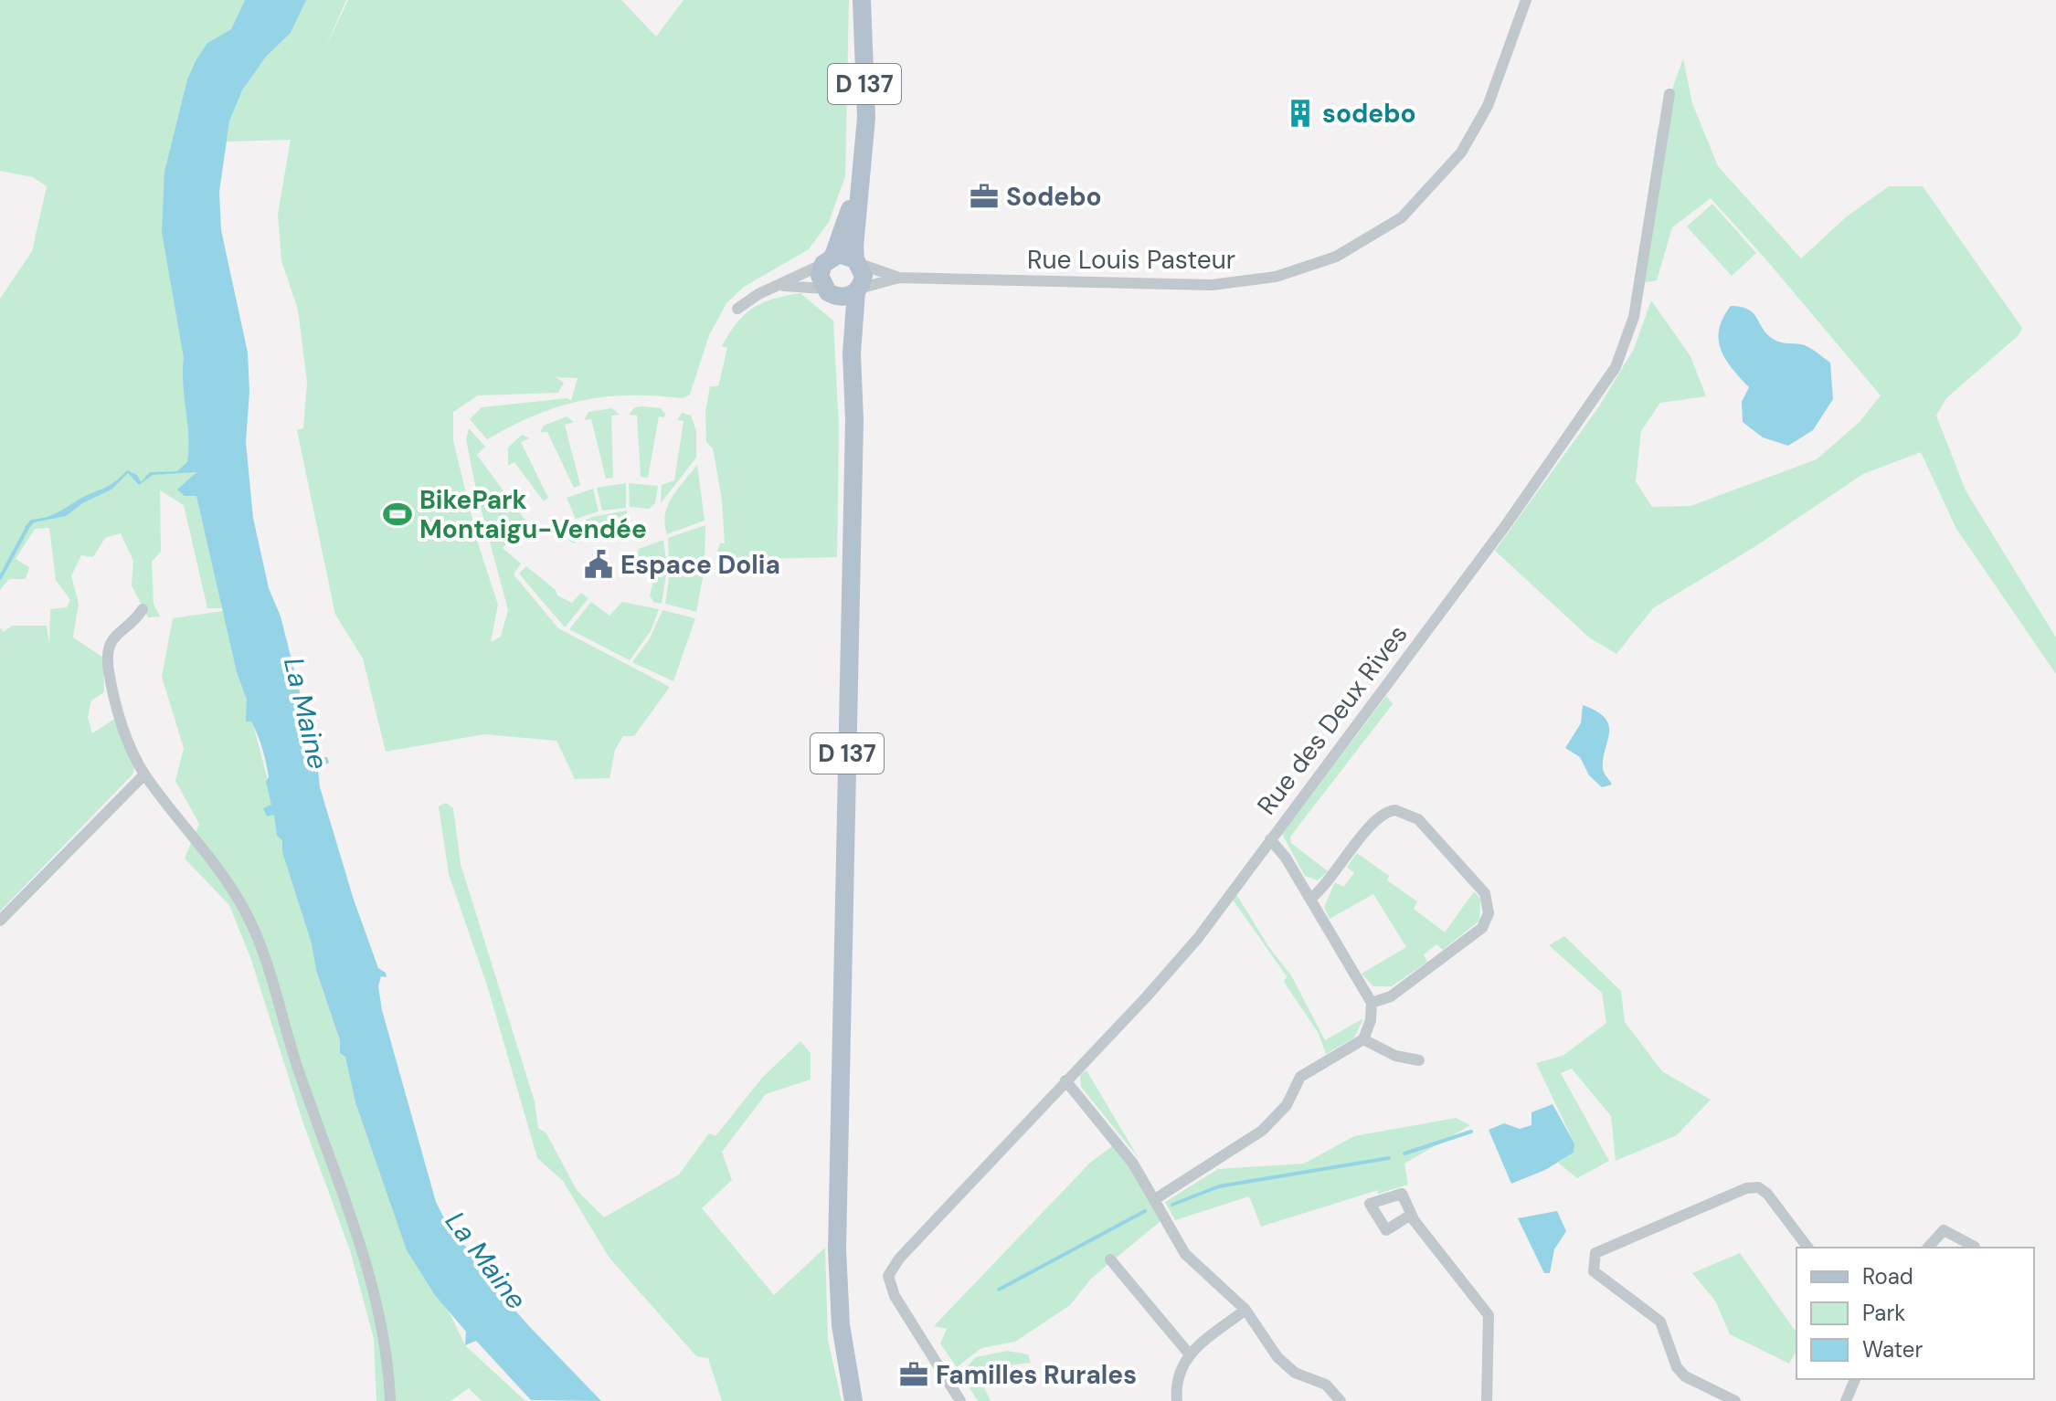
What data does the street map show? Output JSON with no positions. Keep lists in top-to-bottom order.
{
  "streets": {
    "main road": ["D 137"],
    "street": ["Rue Louis Pasteur", "Rue des Deux Rives"]
  },
  "crossings": [
    ["D 137", "Rue Louis Pasteur"]
  ],
  "water": ["La Maine"],
  "places": {
    "building": ["sodebo"],
    "office": ["Sodebo", "Familles Rurales"],
    "sports": ["BikePark Montaigu-Vendée"],
    "public building": ["Espace Dolia"]
  },
  "legend": ["Road", "Park", "Water"]
}
